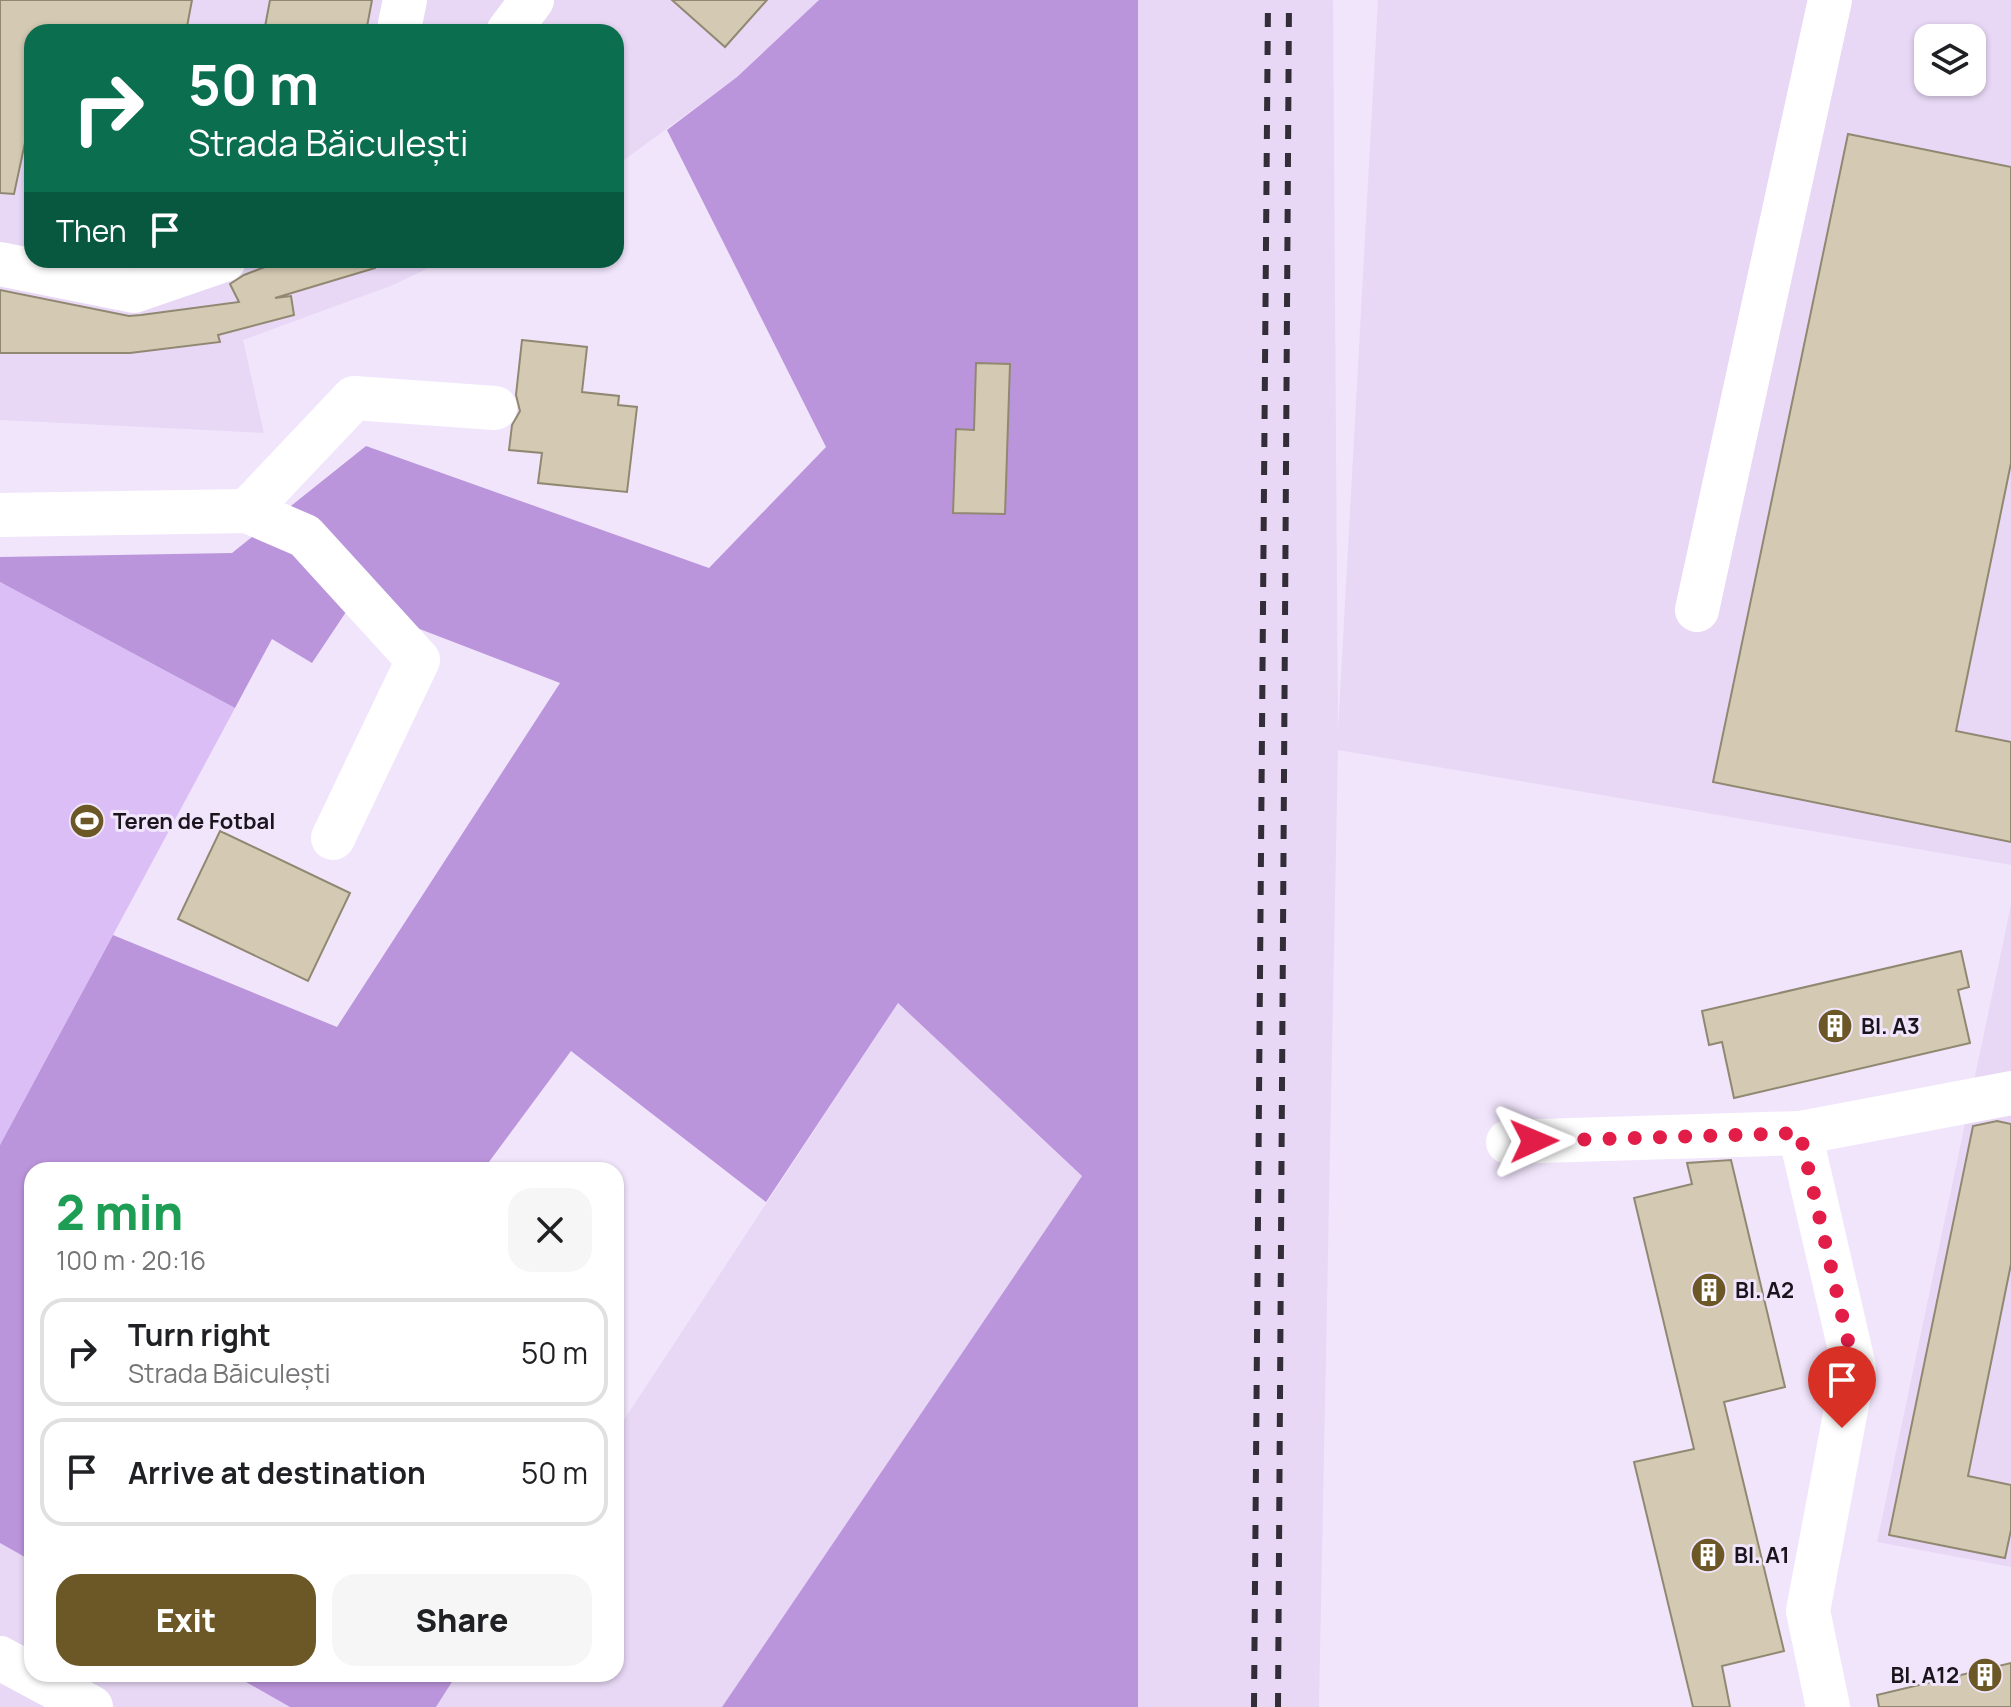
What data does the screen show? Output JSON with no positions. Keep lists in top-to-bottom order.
{
  "places": {
    "sports": ["Teren de Fotbal"],
    "building": [
      "Bl. A3",
      "Bl. A2",
      "Bl. A1",
      "Bl. A12"
    ]
  },
  "page": {
    "turn": ["50 m", "Strada Băiculești"],
    "then": "Then",
    "heading": ["2 min", "100 m · 20:16"],
    "list": [
      {
        "name": "Turn right",
        "note": "Strada Băiculești",
        "value": "50 m"
      },
      {
        "name": "Arrive at destination",
        "value": "50 m"
      }
    ],
    "buttons": ["Exit", "Share"]
  }
}
